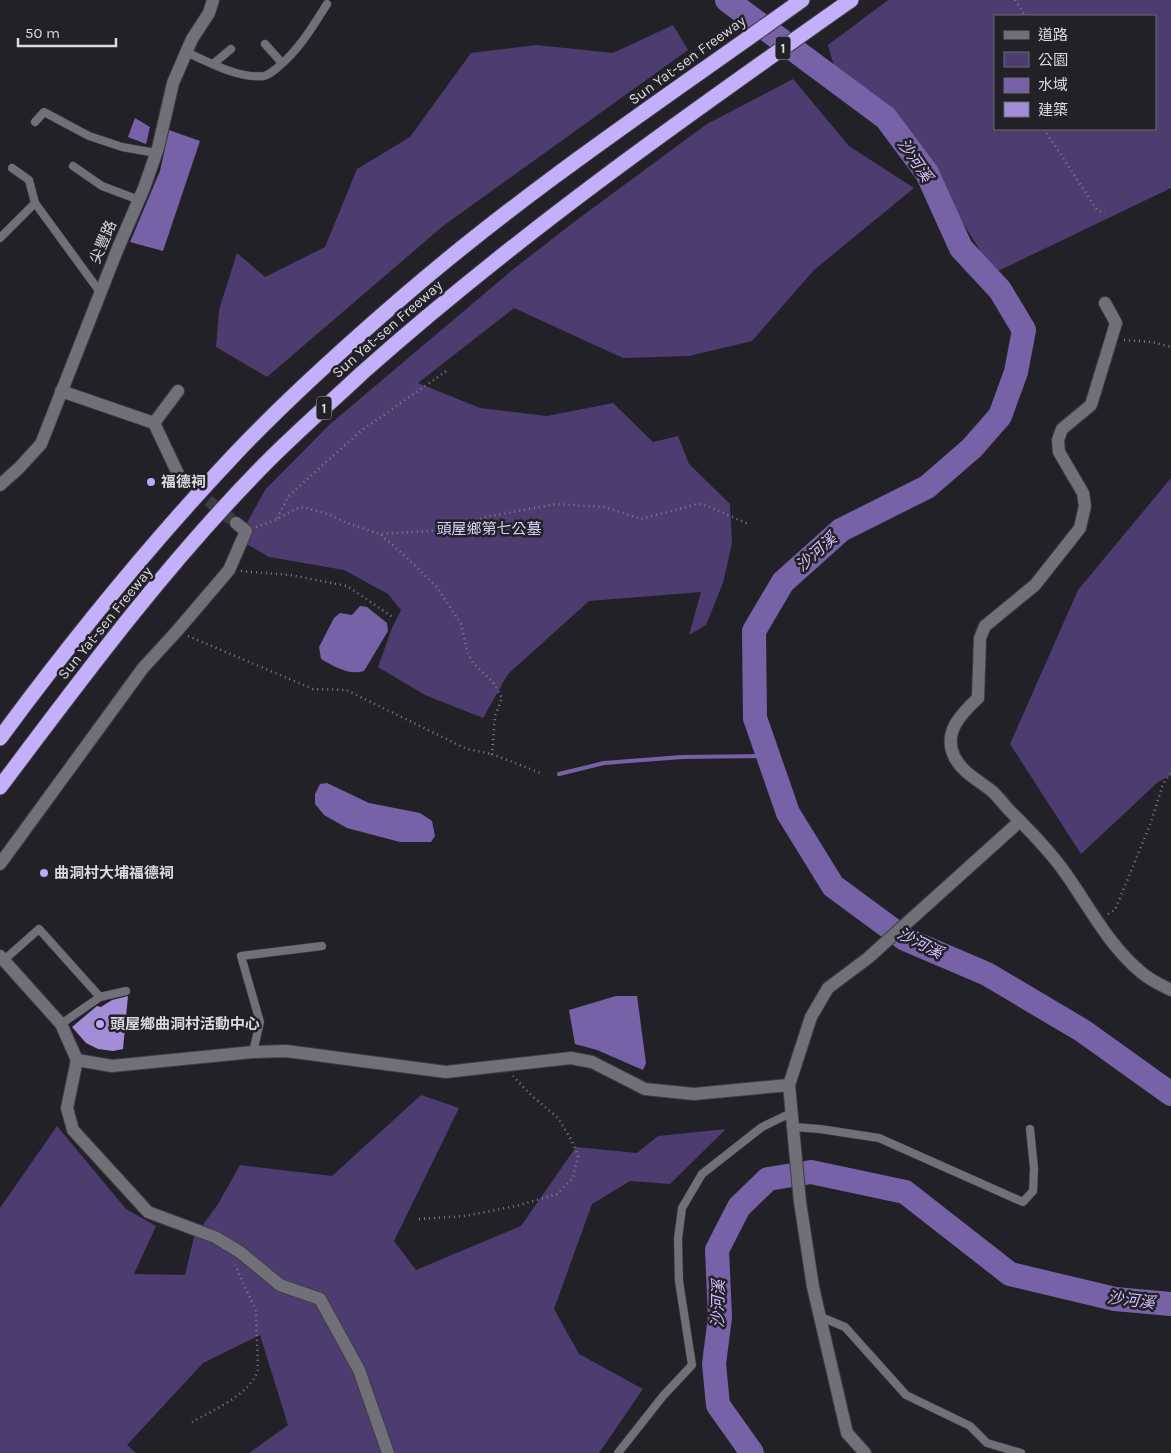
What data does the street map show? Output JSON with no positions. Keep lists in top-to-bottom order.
{
  "streets": {
    "highway": ["1", "Sun Yat-sen Freeway"],
    "street": ["尖豐路"]
  },
  "water": ["沙河溪"],
  "parks": ["頭屋鄉第七公墓"],
  "places": ["福德祠", "曲洞村大埔福德祠", "頭屋鄉曲洞村活動中心"],
  "legend": [
    "道路",
    "公園",
    "水域",
    "建築"
  ],
  "scale_bar": "50 m"
}
